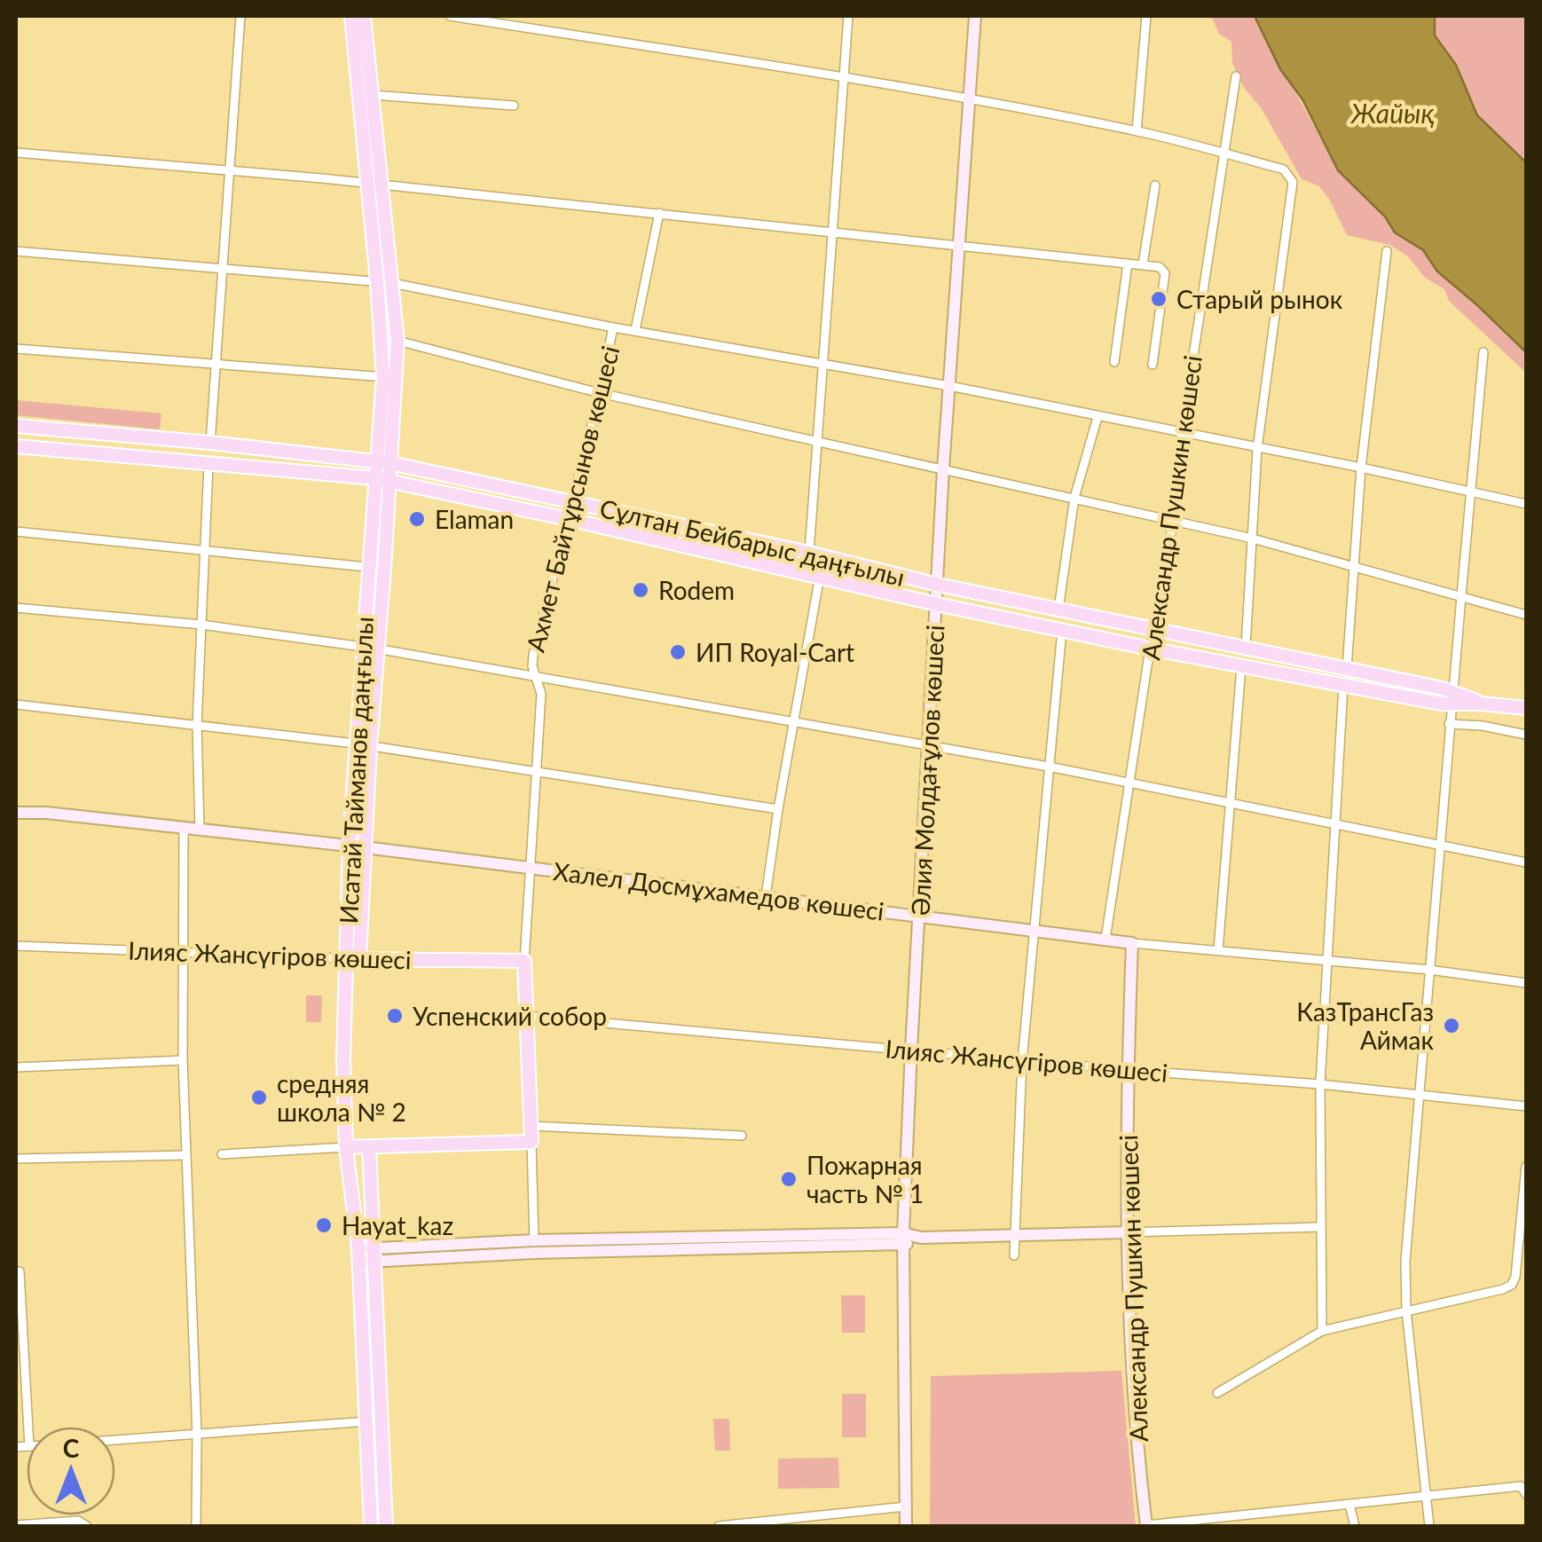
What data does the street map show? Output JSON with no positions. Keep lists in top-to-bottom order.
{
  "streets": {
    "main road": [
      "Ахмет Байтұрсынов көшесі",
      "Сұлтан Бейбарыс даңғылы",
      "Исатай Тайманов даңғылы",
      "Ілияс Жансүгіров көшесі"
    ],
    "street": ["Александр Пушкин көшесі", "Әлия Молдағұлов көшесі", "Халел Досмұхамедов көшесі"]
  },
  "crossings": [
    ["Ахмет Байтұрсынов көшесі", "Сұлтан Бейбарыс даңғылы"],
    ["Ахмет Байтұрсынов көшесі", "Халел Досмұхамедов көшесі"],
    ["Ахмет Байтұрсынов көшесі", "Ілияс Жансүгіров көшесі"],
    ["Александр Пушкин көшесі", "Сұлтан Бейбарыс даңғылы"],
    ["Александр Пушкин көшесі", "Халел Досмұхамедов көшесі"],
    ["Александр Пушкин көшесі", "Ілияс Жансүгіров көшесі"],
    ["Сұлтан Бейбарыс даңғылы", "Исатай Тайманов даңғылы"],
    ["Сұлтан Бейбарыс даңғылы", "Әлия Молдағұлов көшесі"],
    ["Исатай Тайманов даңғылы", "Халел Досмұхамедов көшесі"],
    ["Исатай Тайманов даңғылы", "Ілияс Жансүгіров көшесі"],
    ["Әлия Молдағұлов көшесі", "Халел Досмұхамедов көшесі"],
    ["Әлия Молдағұлов көшесі", "Ілияс Жансүгіров көшесі"]
  ],
  "water": ["Жайық"],
  "places": [
    "Старый рынок",
    "Elaman",
    "Rodem",
    "ИП Royal-Cart",
    "Успенский собор",
    "КазТрансГаз Аймак",
    "cредняя школа № 2",
    "Пожарная часть № 1",
    "Hayat_kaz"
  ],
  "north": "top"
}
